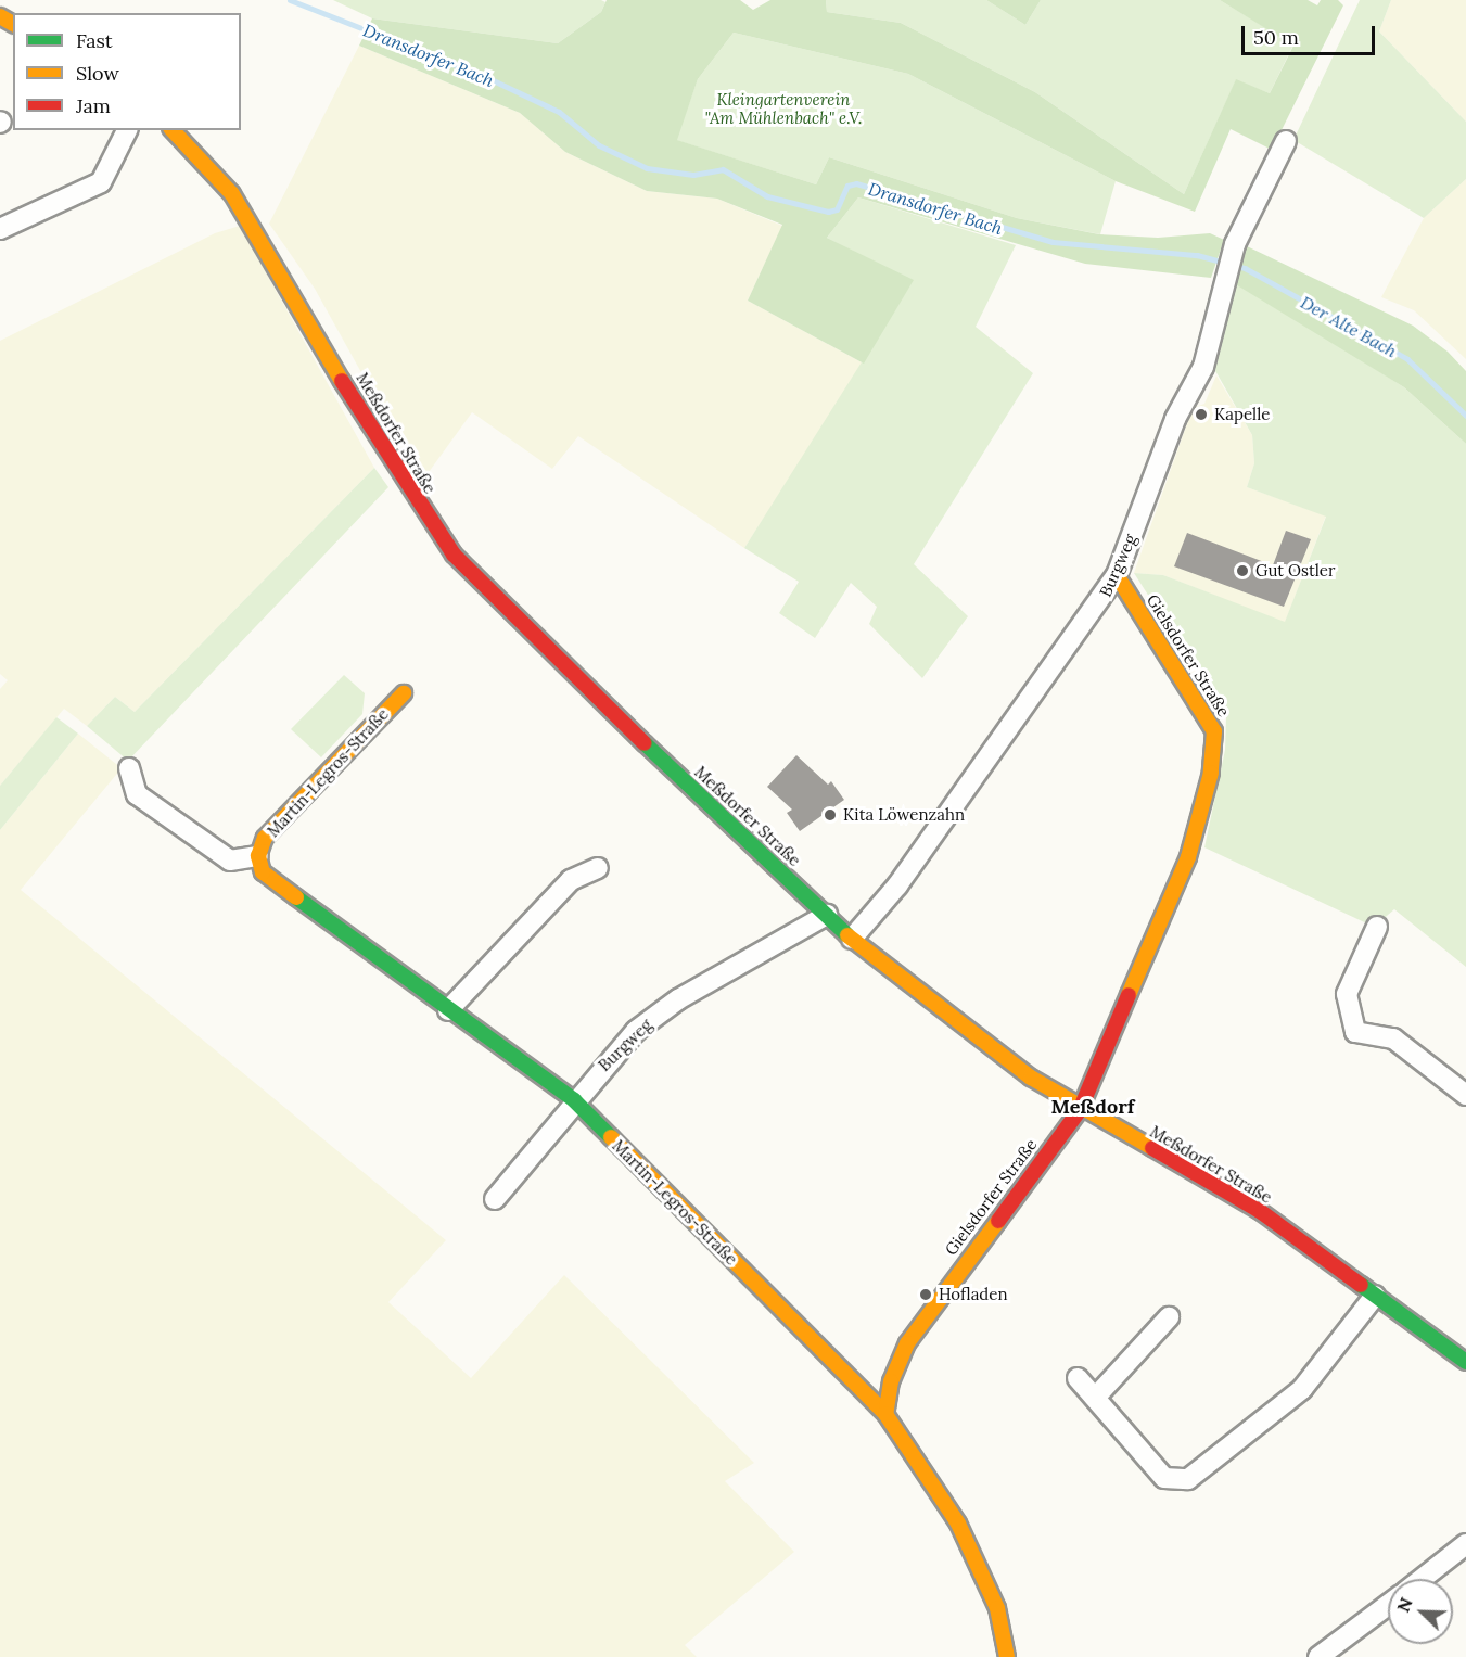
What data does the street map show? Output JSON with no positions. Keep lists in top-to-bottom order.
{
  "streets": {
    "street": [
      "Meßdorfer Straße",
      "Burgweg",
      "Gielsdorfer Straße",
      "Martin-Legros-Straße"
    ]
  },
  "crossings": [
    ["Meßdorfer Straße", "Burgweg"],
    ["Meßdorfer Straße", "Gielsdorfer Straße"],
    ["Burgweg", "Gielsdorfer Straße"],
    ["Burgweg", "Martin-Legros-Straße"],
    ["Gielsdorfer Straße", "Martin-Legros-Straße"]
  ],
  "districts": ["Meßdorf"],
  "water": ["Dransdorfer Bach", "Der Alte Bach"],
  "parks": ["Kleingartenverein \"Am Mühlenbach\" e.V."],
  "places": [
    "Kapelle",
    "Gut Ostler",
    "Kita Löwenzahn",
    "Hofladen"
  ],
  "legend": ["Fast", "Slow", "Jam"],
  "scale_bar": "50 m",
  "north": "top left"
}
